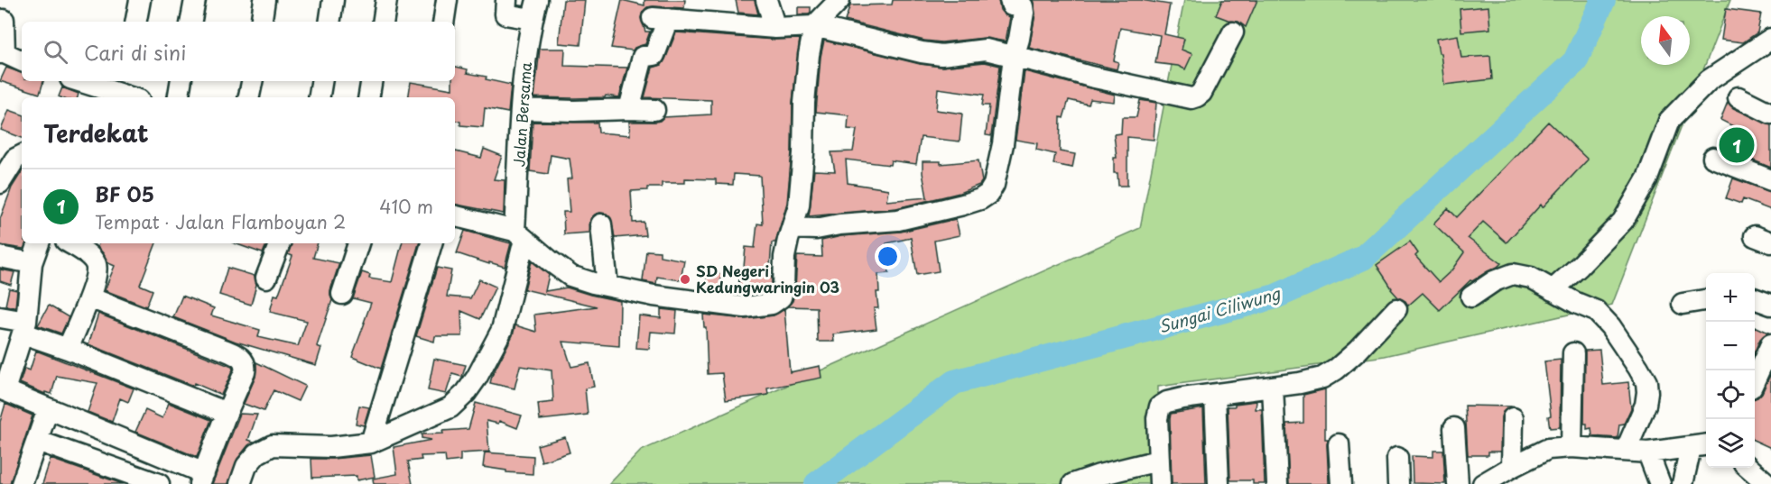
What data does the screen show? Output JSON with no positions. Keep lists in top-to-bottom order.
{
  "streets": {
    "street": ["Jalan Bersama"]
  },
  "water": ["Sungai Ciliwung"],
  "places": ["SD Negeri Kedungwaringin 03"],
  "north": "top",
  "page": {
    "search": "Cari di sini",
    "heading": "Terdekat",
    "pins": "1",
    "list": [
      {
        "mark": "1",
        "name": "BF 05",
        "note": "Tempat · Jalan Flamboyan 2",
        "value": "410 m"
      }
    ],
    "map_buttons": ["+", "−"]
  }
}
